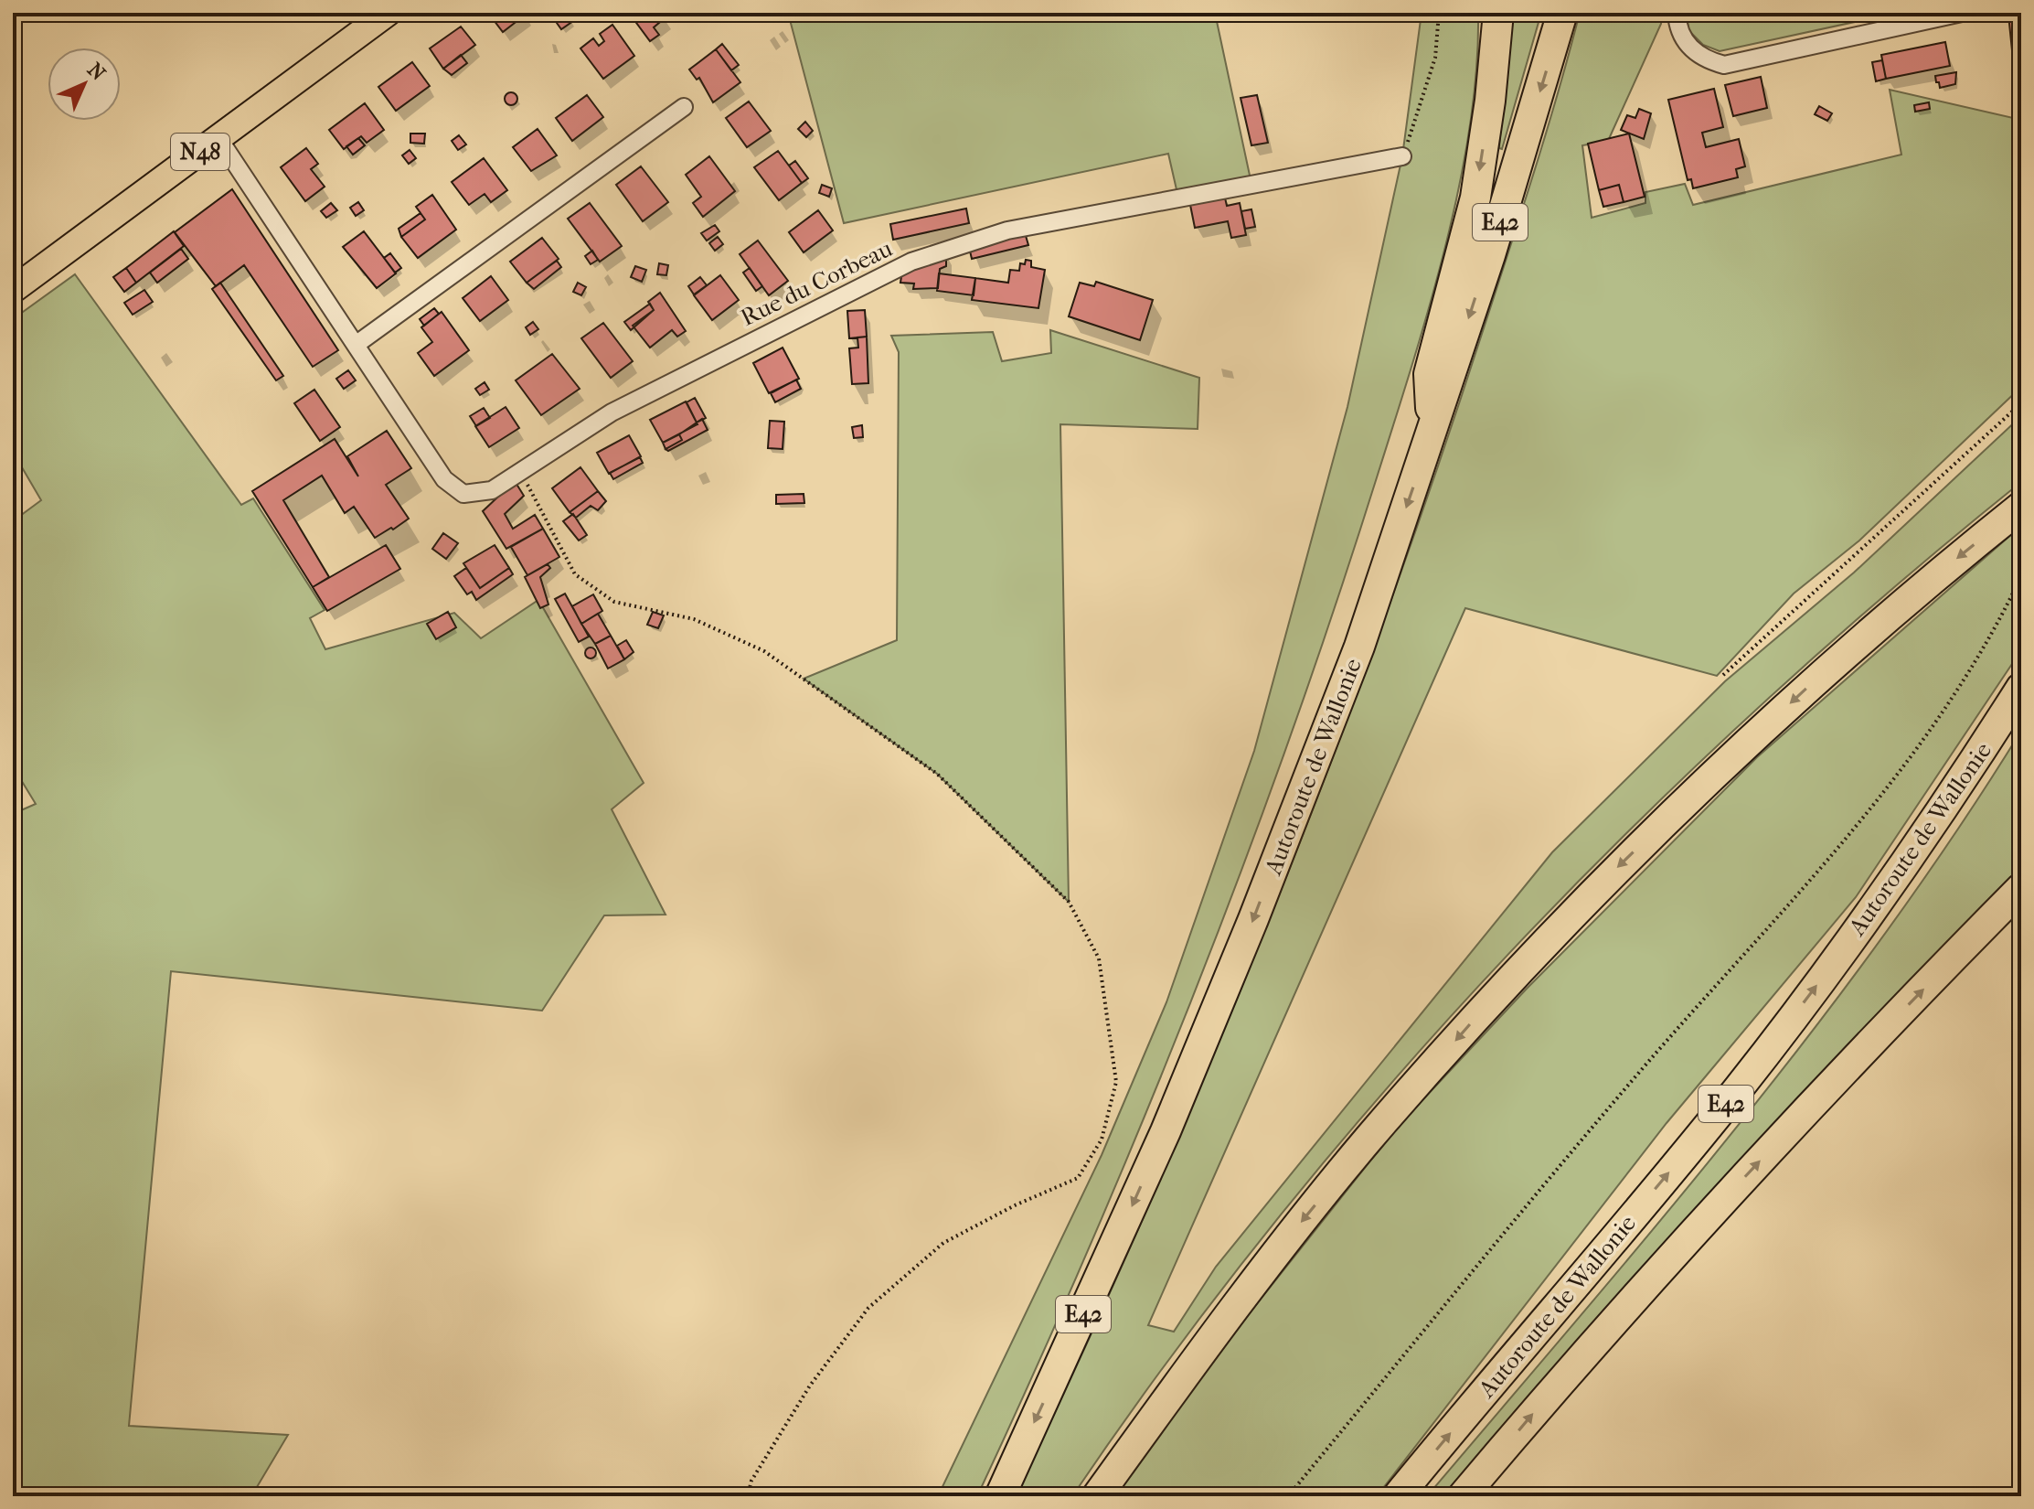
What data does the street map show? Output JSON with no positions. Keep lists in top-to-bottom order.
{
  "streets": {
    "highway": ["E42", "Autoroute de Wallonie"],
    "main road": ["N48"],
    "street": ["Rue du Corbeau"]
  },
  "crossings": [
    ["N48", "Rue du Corbeau"]
  ],
  "north": "top right"
}
